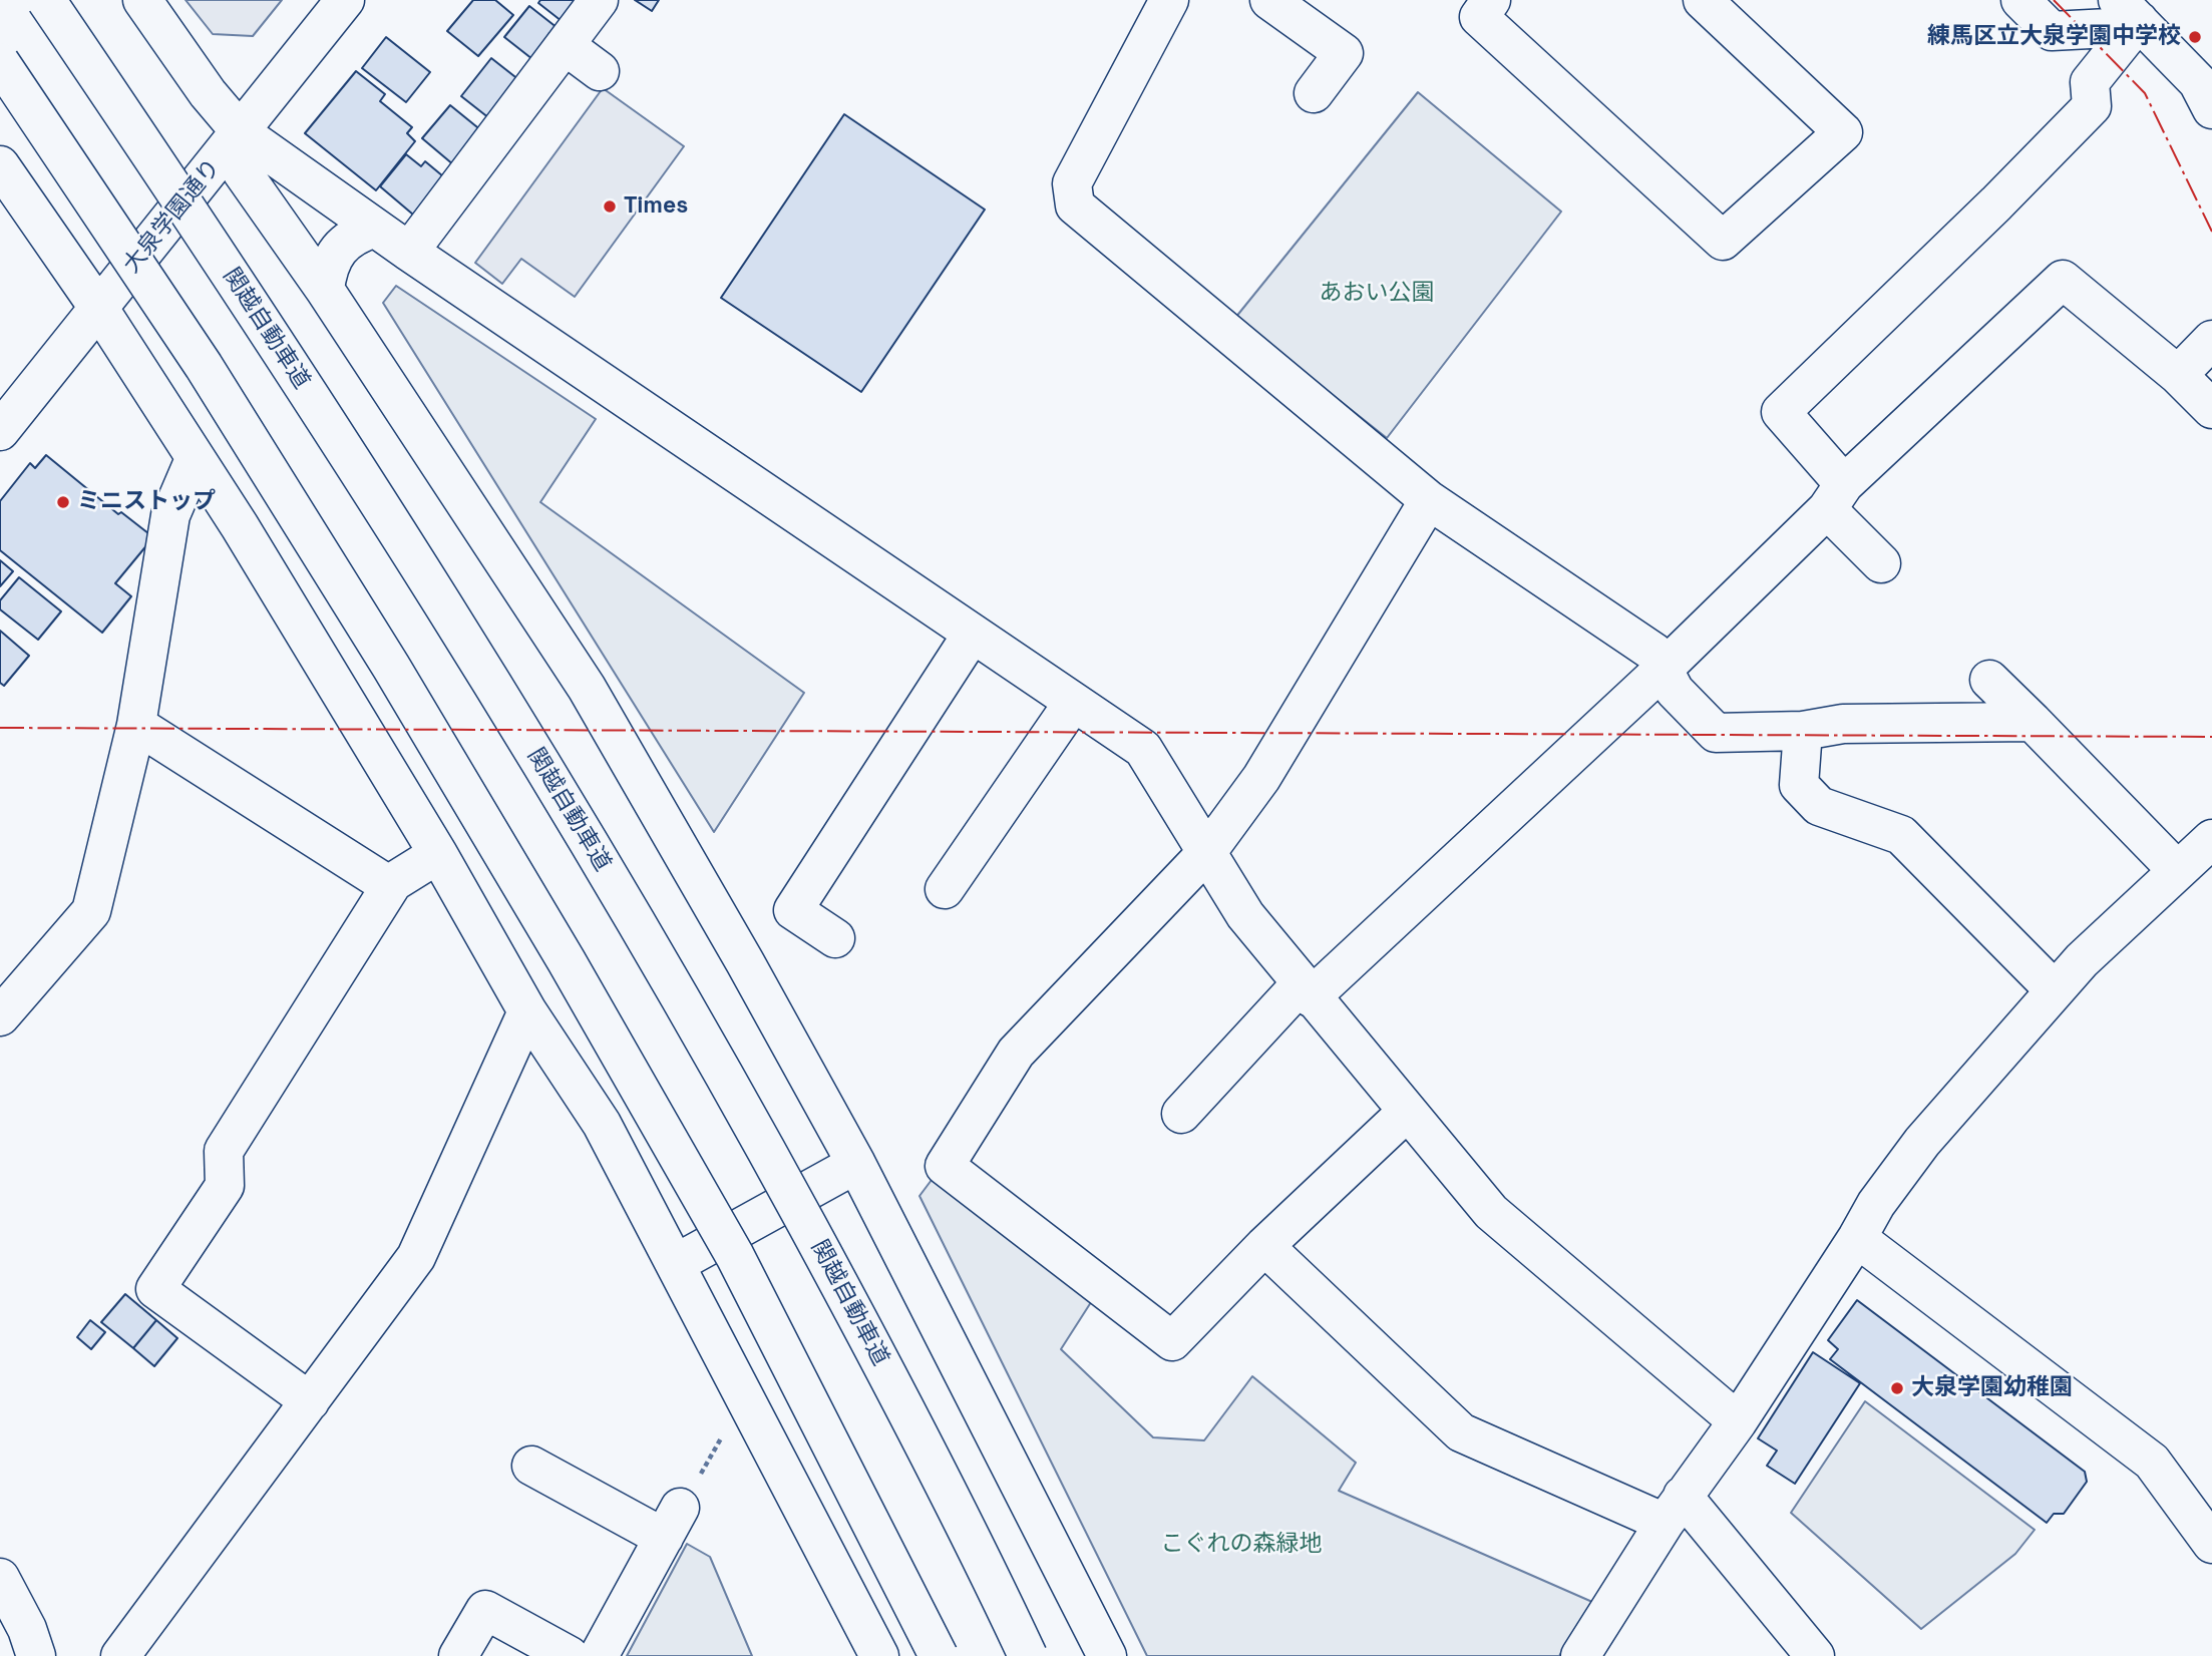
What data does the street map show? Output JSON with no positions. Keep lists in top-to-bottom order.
{
  "streets": {
    "main road": ["大泉学園通り", "関越自動車道"]
  },
  "parks": ["あおい公園", "こぐれの森緑地"],
  "places": [
    "練馬区立大泉学園中学校",
    "Times",
    "ミニストップ",
    "大泉学園幼稚園"
  ]
}
